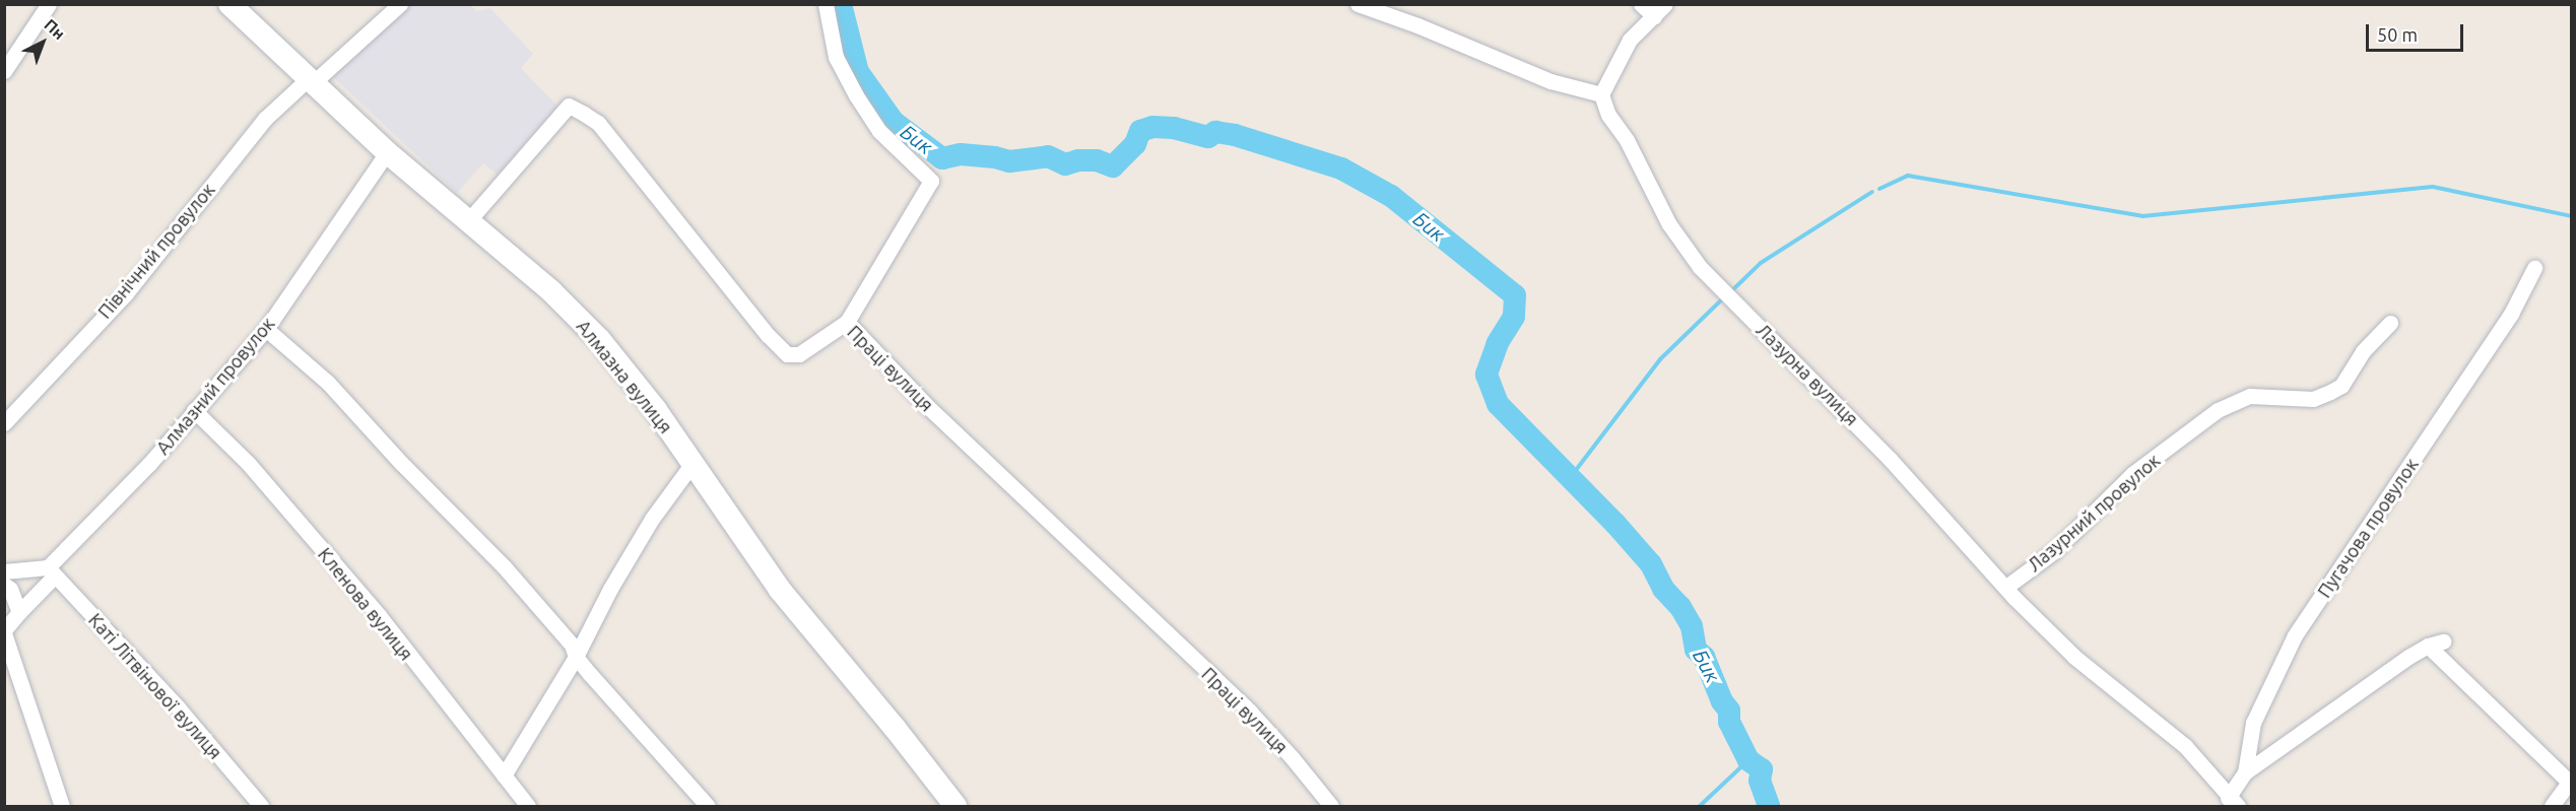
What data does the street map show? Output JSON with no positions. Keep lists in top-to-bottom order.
{
  "streets": {
    "main road": ["Алмазна вулиця"],
    "street": [
      "Північний провулок",
      "Праці вулиця",
      "Лазурна вулиця",
      "Алмазний провулок",
      "Лазурний провулок",
      "Пугачова провулок",
      "Кленова вулиця",
      "Каті Літвінової вулиця"
    ]
  },
  "crossings": [
    ["Північний провулок", "Алмазна вулиця"],
    ["Праці вулиця", "Алмазна вулиця"],
    ["Лазурна вулиця", "Лазурний провулок"],
    ["Лазурна вулиця", "Пугачова провулок"],
    ["Алмазна вулиця", "Алмазний провулок"],
    ["Алмазний провулок", "Кленова вулиця"],
    ["Алмазний провулок", "Каті Літвінової вулиця"]
  ],
  "water": ["Бик"],
  "scale_bar": "50 m",
  "north": "top right"
}
